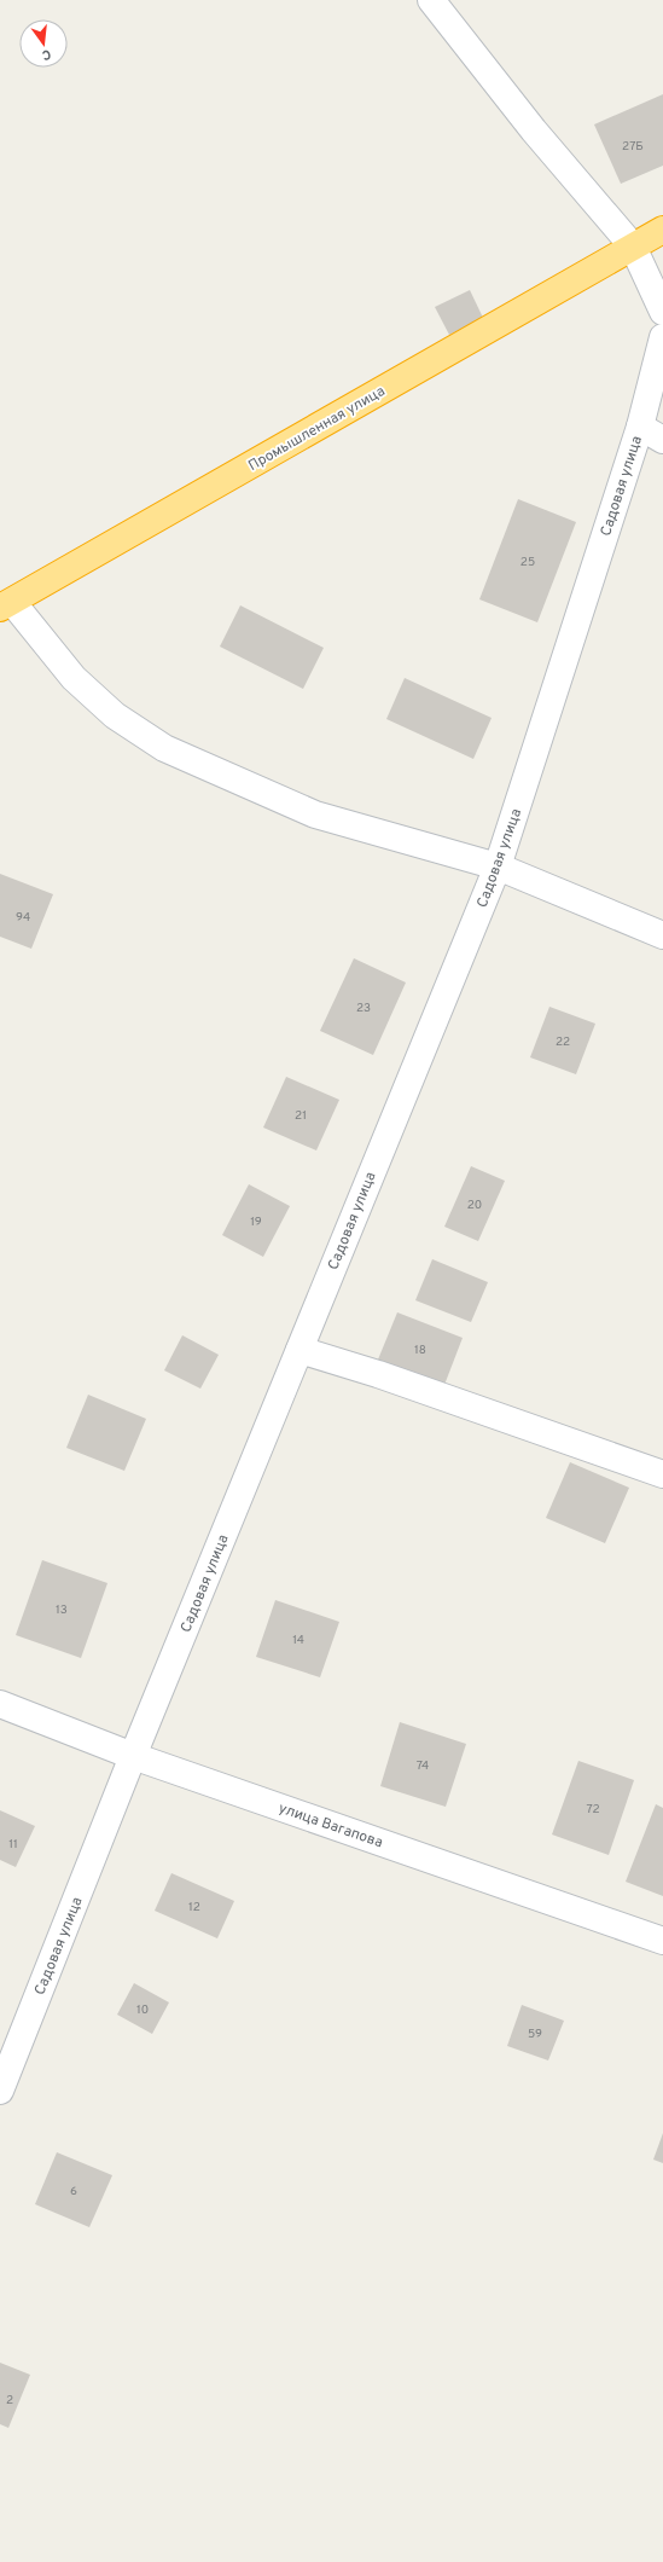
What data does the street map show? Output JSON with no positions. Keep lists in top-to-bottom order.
{
  "streets": {
    "highway": ["Промышленная улица"],
    "street": ["Садовая улица", "улица Вагапова"]
  },
  "crossings": [
    ["Садовая улица", "улица Вагапова"]
  ],
  "house_numbers": [
    "27Б",
    "25",
    "94",
    "23",
    "22",
    "21",
    "20",
    "19",
    "18",
    "13",
    "14",
    "74",
    "72",
    "11",
    "12",
    "10",
    "59",
    "6",
    "2"
  ],
  "north": "bottom"
}
